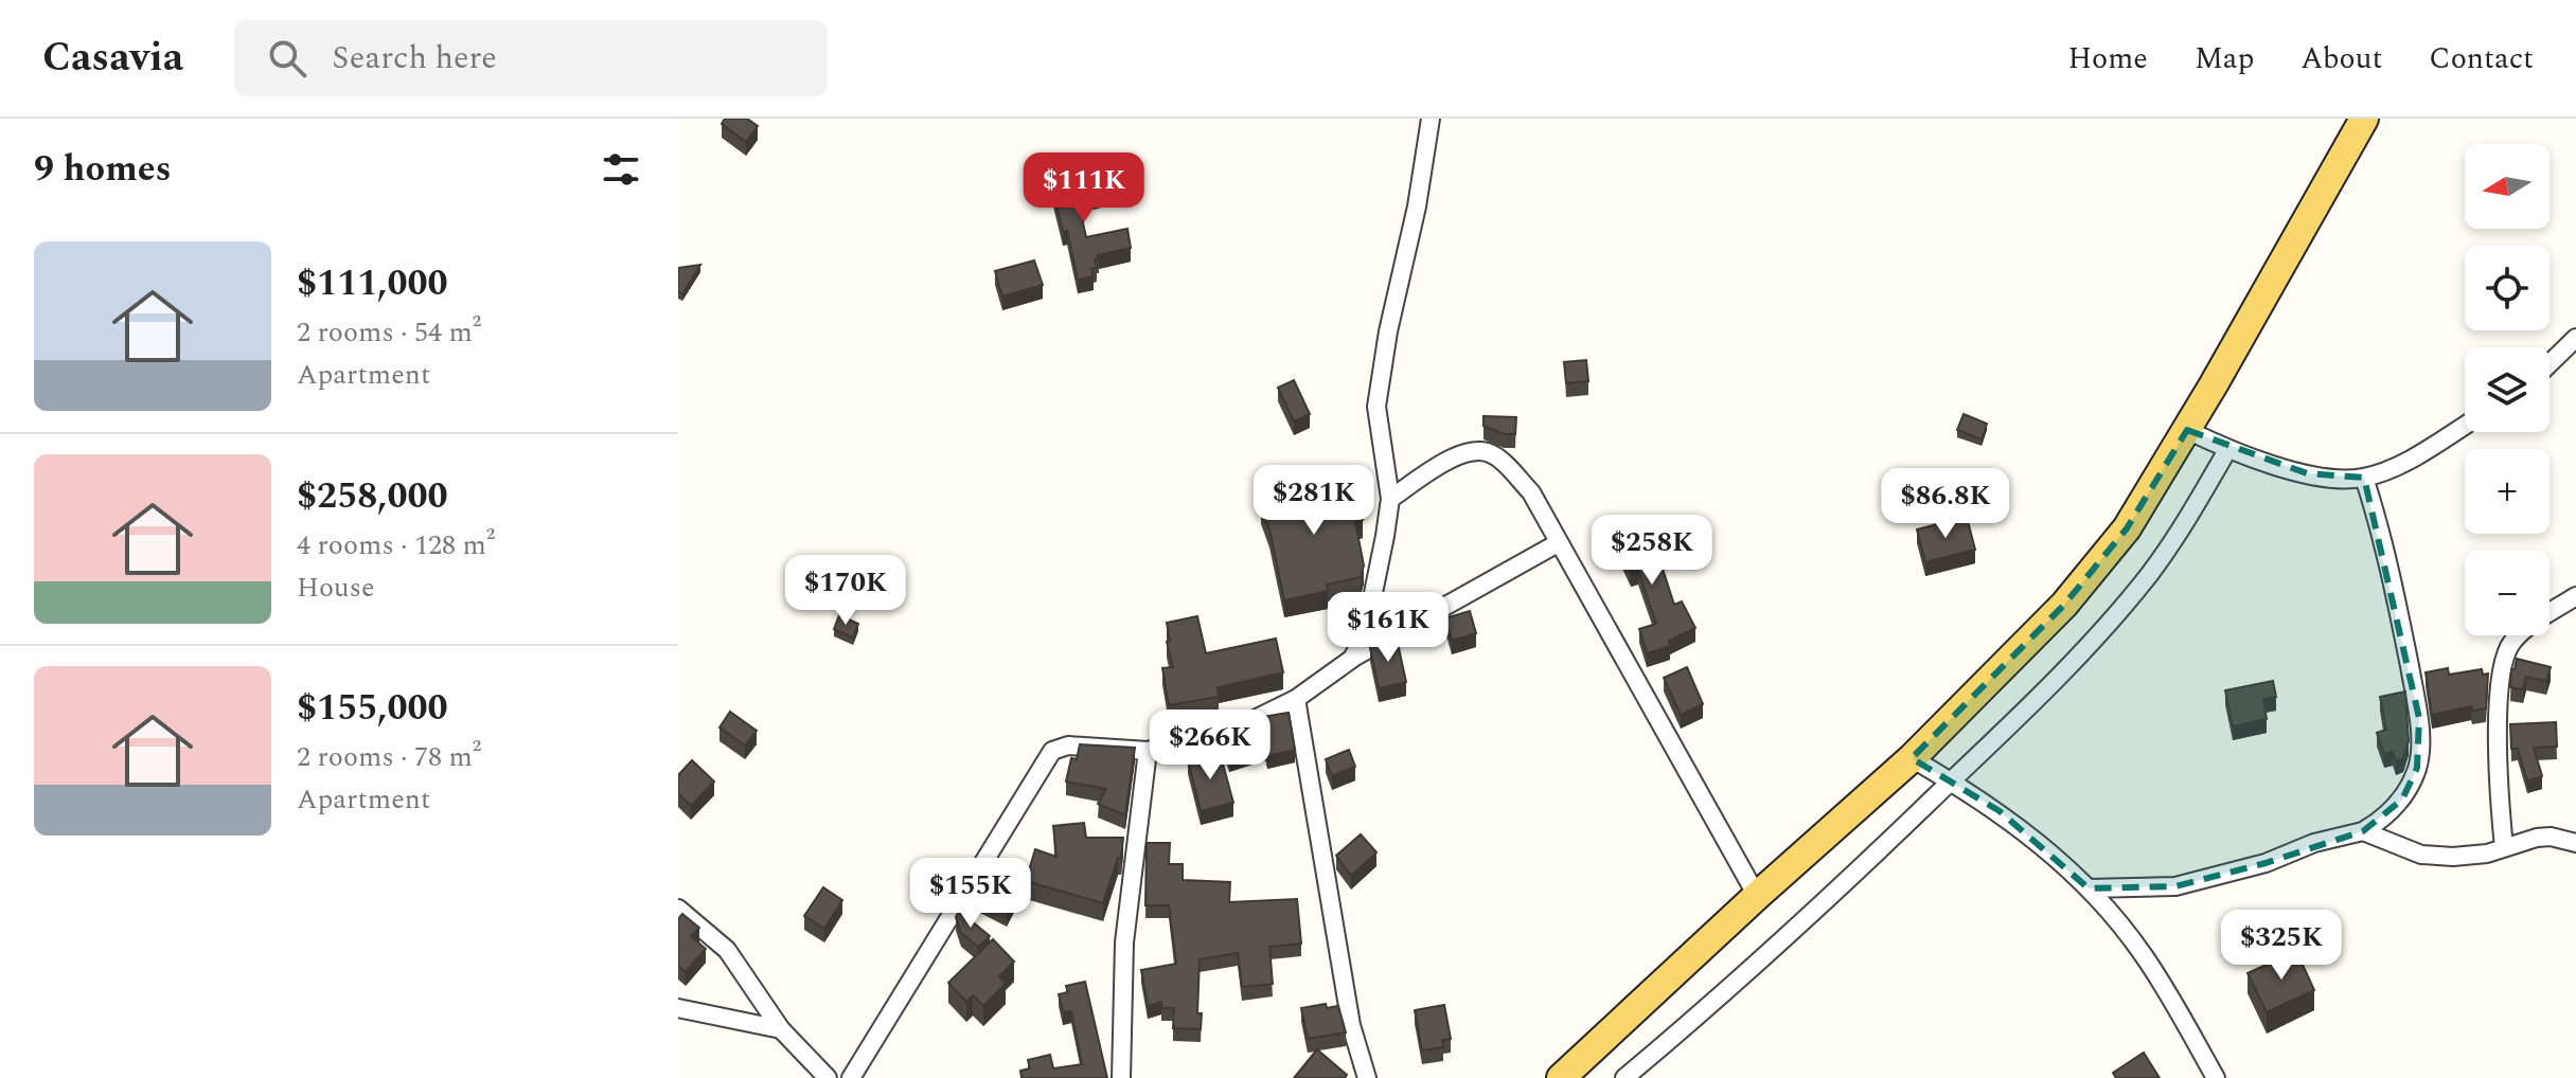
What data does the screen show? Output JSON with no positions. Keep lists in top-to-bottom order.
{
  "north": "left",
  "page": {
    "header": "Casavia",
    "search": "Search here",
    "nav": [
      "Home",
      "Map",
      "About",
      "Contact"
    ],
    "heading": "9 homes",
    "map_buttons": ["+", "−"],
    "price": [
      "$111K",
      "$281K",
      "$86.8K",
      "$258K",
      "$170K",
      "$161K",
      "$266K",
      "$155K",
      "$325K"
    ],
    "list": [
      {
        "name": "$111,000",
        "note": "2 rooms · 54 m² · Apartment"
      },
      {
        "name": "$258,000",
        "note": "4 rooms · 128 m² · House"
      },
      {
        "name": "$155,000",
        "note": "2 rooms · 78 m² · Apartment"
      }
    ]
  }
}
